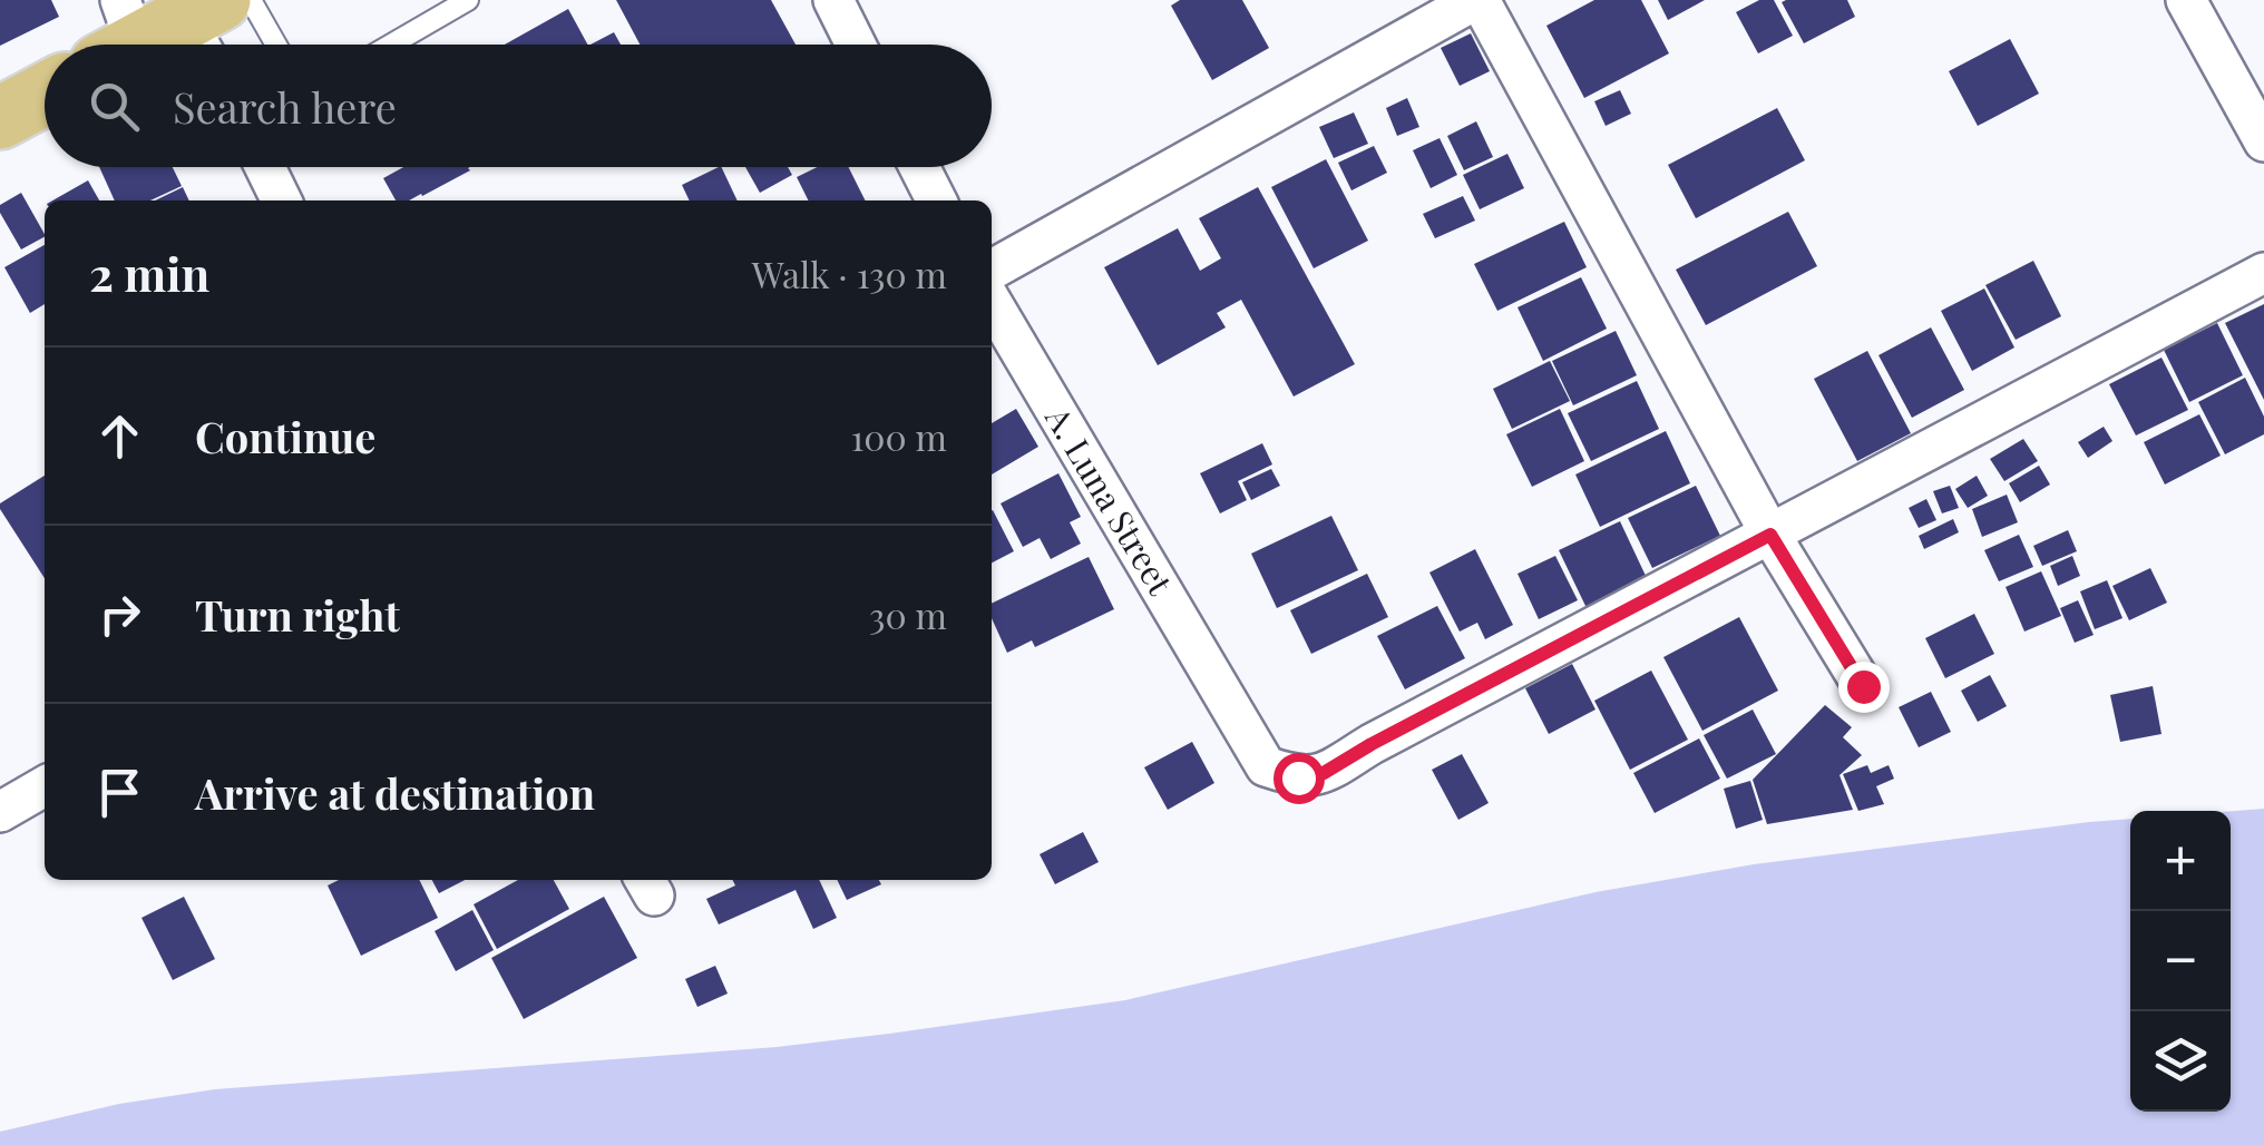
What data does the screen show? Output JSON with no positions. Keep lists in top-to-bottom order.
{
  "streets": {
    "street": ["A. Luna Street"]
  },
  "page": {
    "search": "Search here",
    "heading": ["2 min", "Walk · 130 m"],
    "list": [
      ["Continue", "100 m"],
      ["Turn right", "30 m"],
      "Arrive at destination"
    ],
    "map_buttons": ["+", "−"]
  }
}
